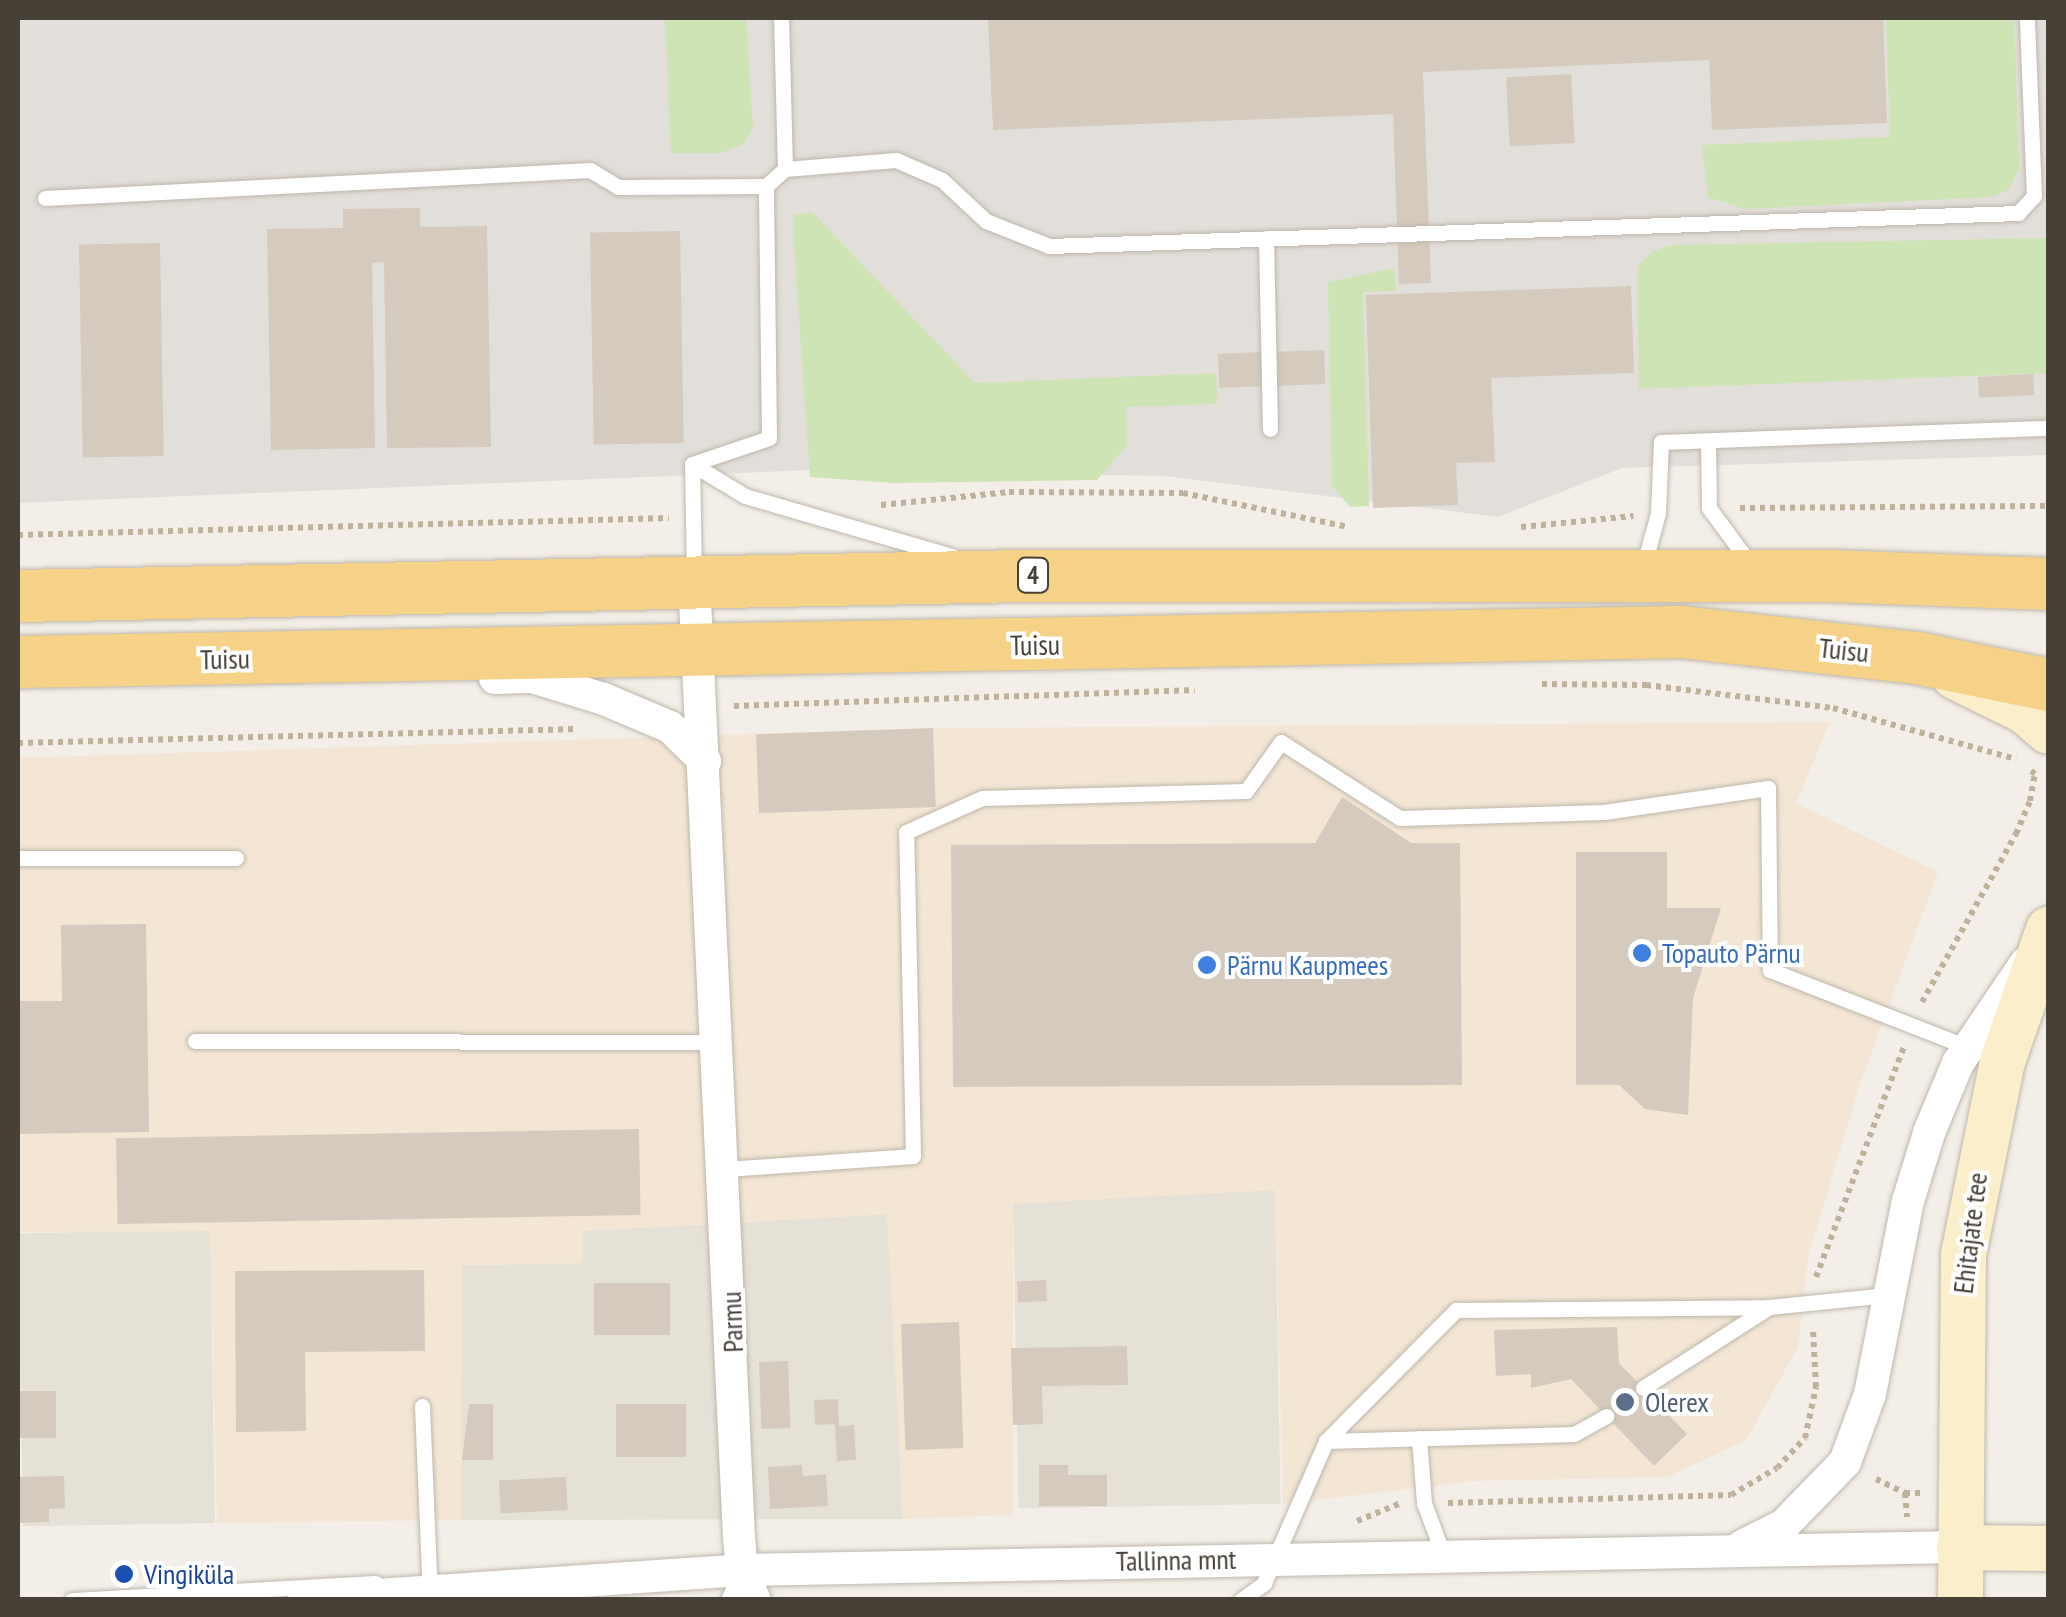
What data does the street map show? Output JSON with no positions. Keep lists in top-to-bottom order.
{
  "streets": {
    "highway": ["4", "Tuisu"],
    "main road": ["Ehitajate tee", "Tallinna mnt"],
    "street": ["Parmu"]
  },
  "crossings": [
    ["4", "Parmu"],
    ["Tuisu", "Parmu"],
    ["Ehitajate tee", "Tallinna mnt"],
    ["Parmu", "Tallinna mnt"]
  ],
  "places": [
    "Topauto Pärnu",
    "Pärnu Kaupmees",
    "Olerex",
    "Vingiküla"
  ]
}
